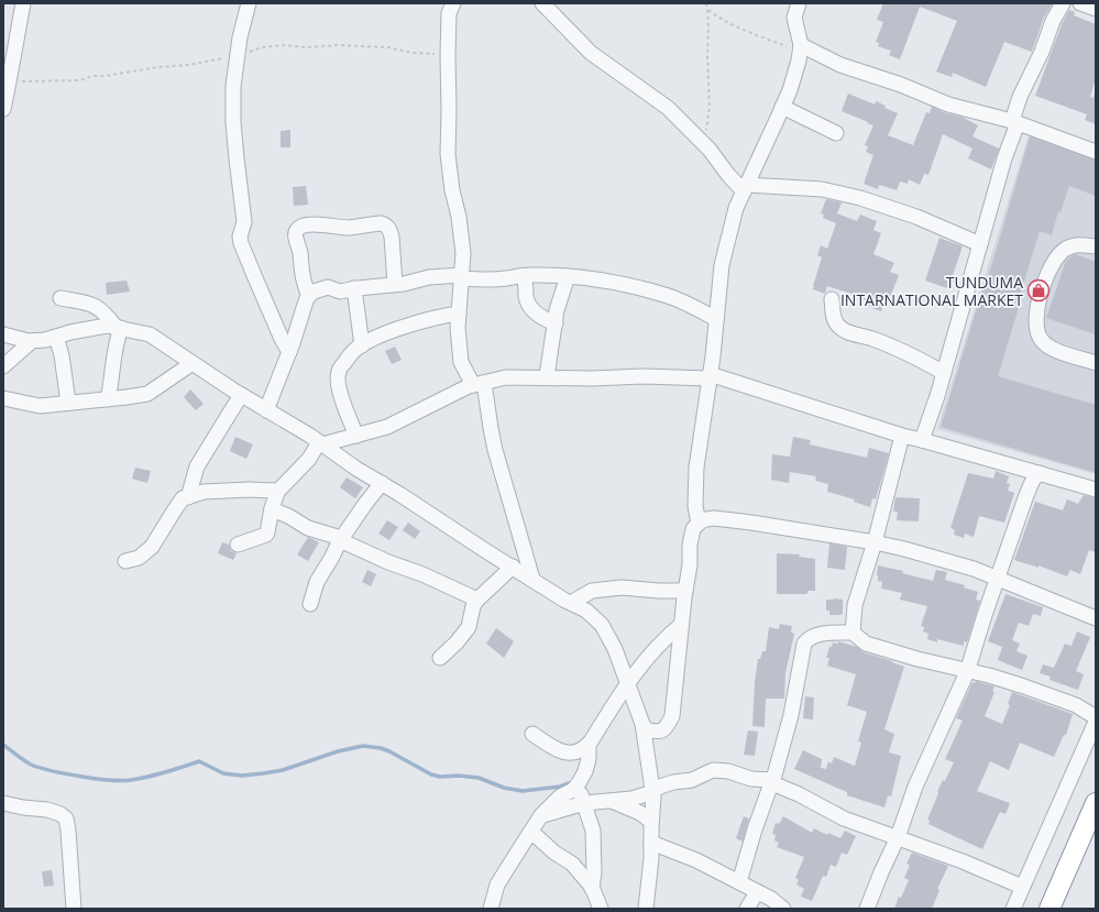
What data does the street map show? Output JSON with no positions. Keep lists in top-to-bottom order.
{
  "places": {
    "shop": ["TUNDUMA INTARNATIONAL MARKET"]
  }
}
